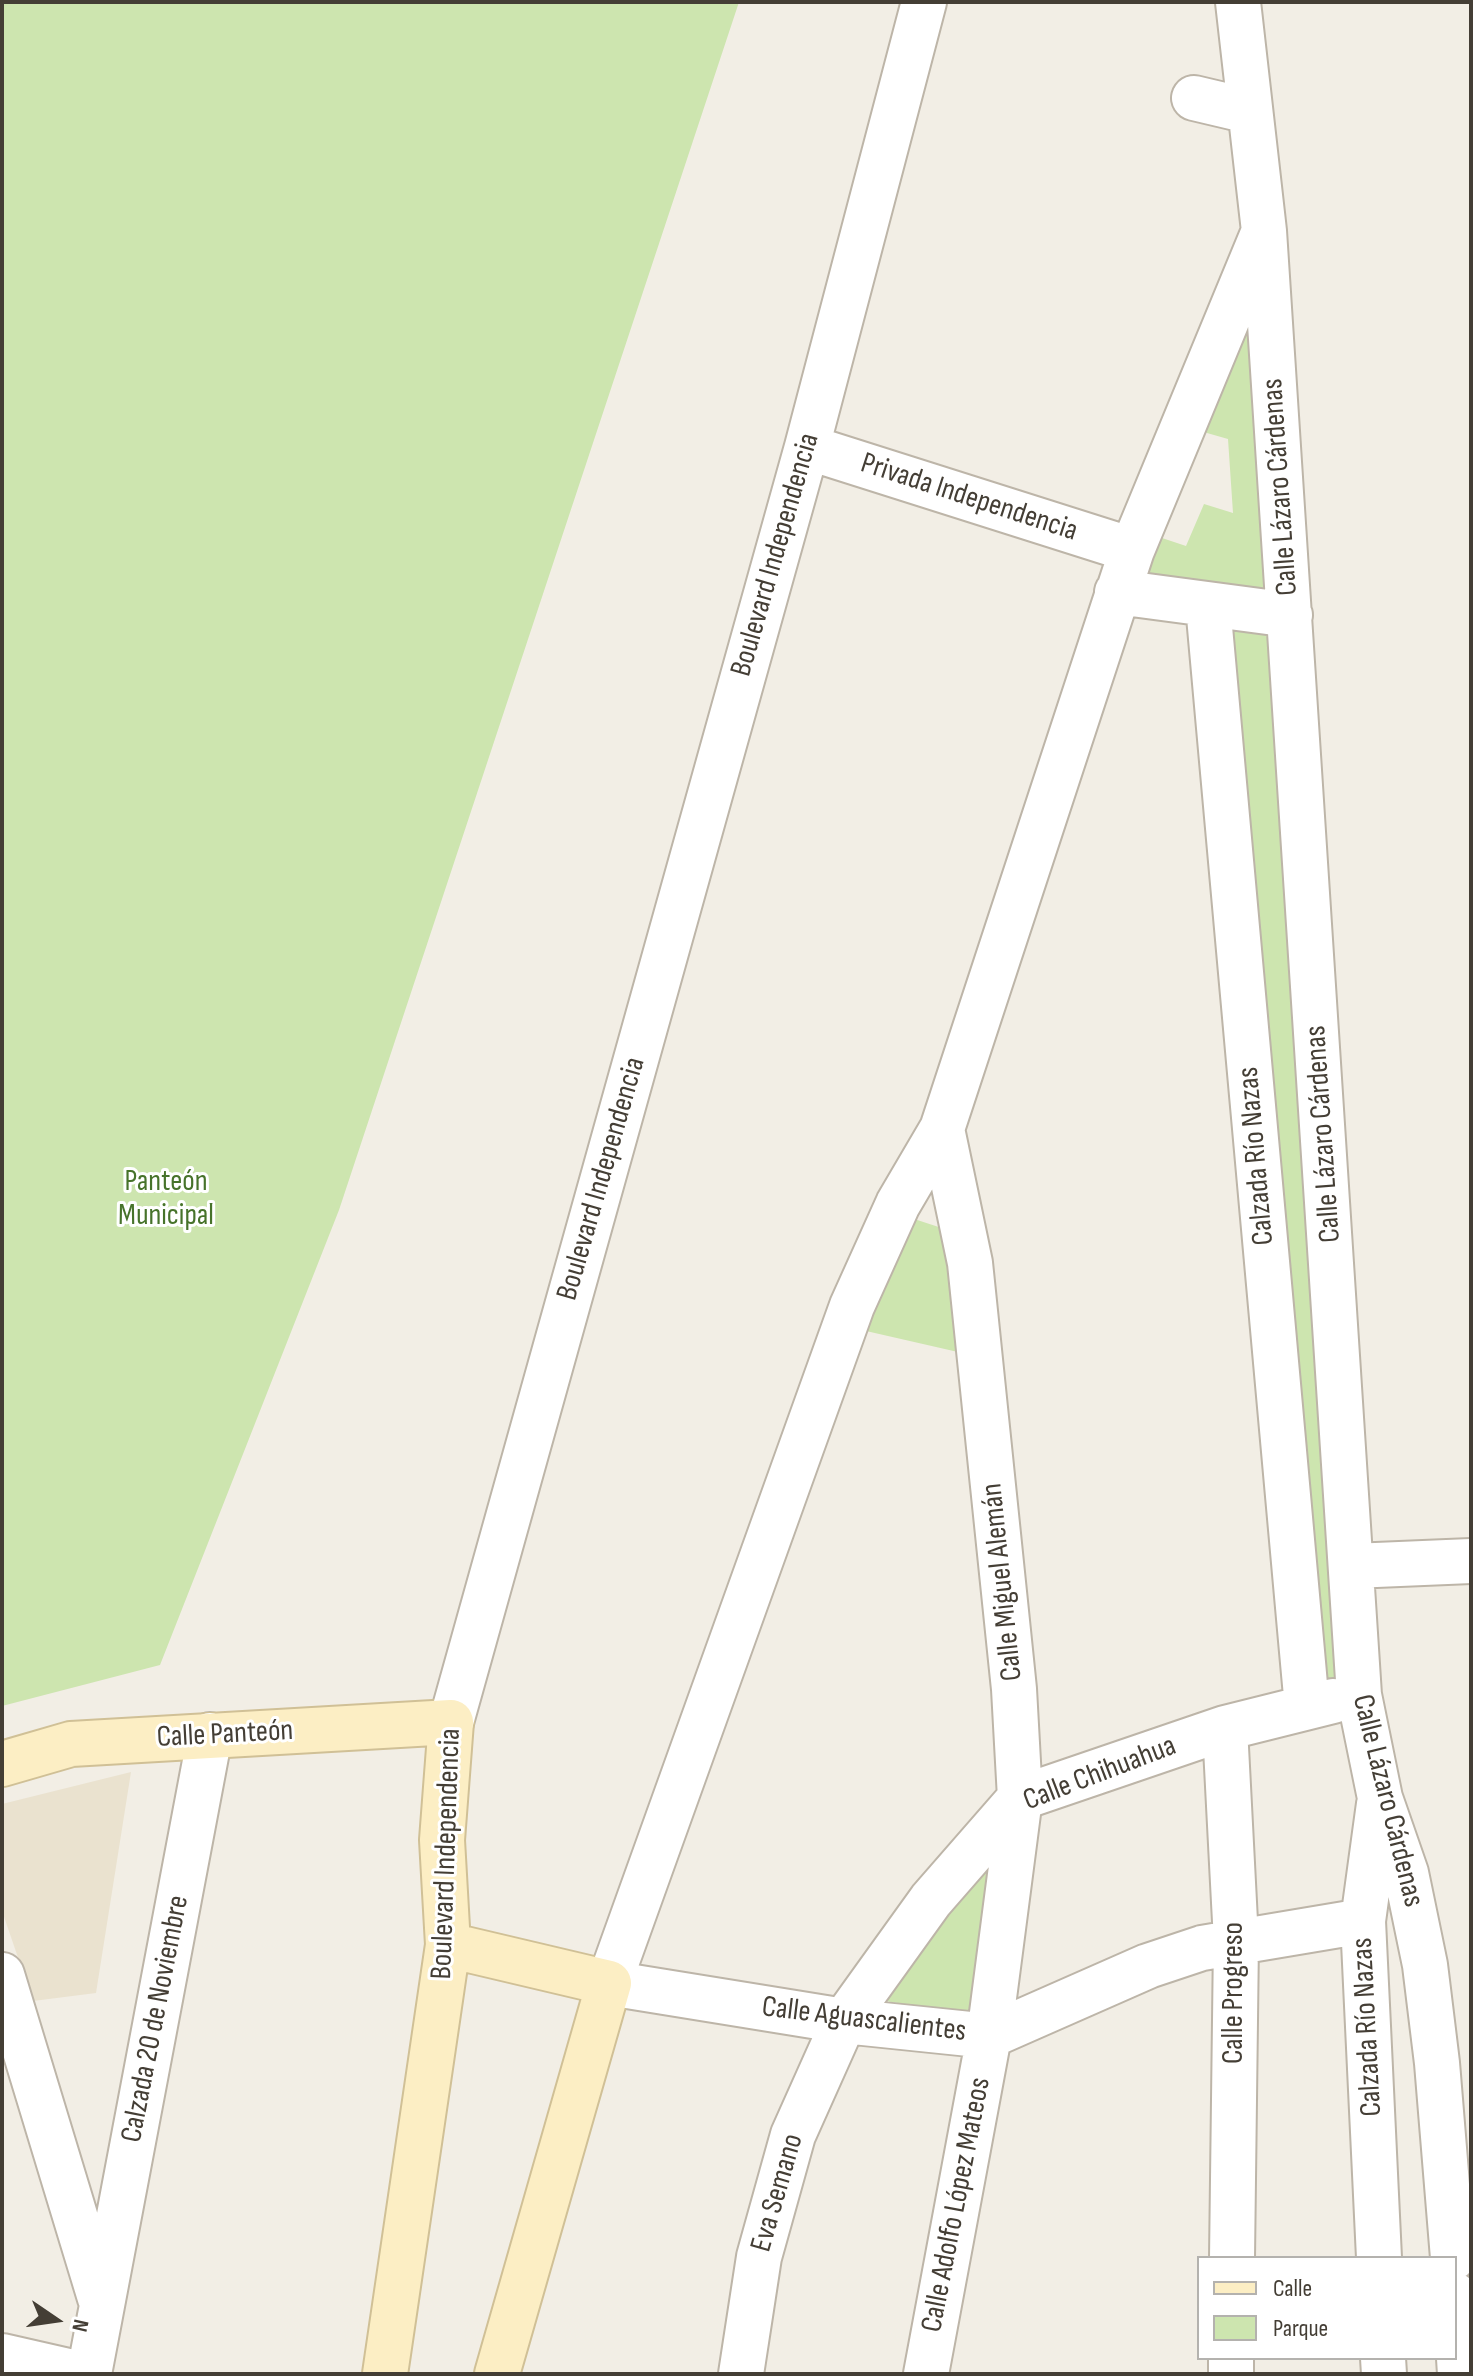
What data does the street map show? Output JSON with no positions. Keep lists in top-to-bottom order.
{
  "streets": {
    "street": [
      "Calle Lázaro Cárdenas",
      "Privada Independencia",
      "Boulevard Independencia",
      "Calzada Río Nazas",
      "Calle Miguel Alemán",
      "Calle Panteón",
      "Calle Chihuahua",
      "Calle Progreso",
      "Calzada 20 de Noviembre",
      "Calle Aguascalientes",
      "Eva Semano",
      "Calle Adolfo López Mateos"
    ]
  },
  "crossings": [
    ["Calle Lázaro Cárdenas", "Calzada Río Nazas"],
    ["Calle Lázaro Cárdenas", "Calle Chihuahua"],
    ["Privada Independencia", "Boulevard Independencia"],
    ["Boulevard Independencia", "Calle Panteón"],
    ["Boulevard Independencia", "Calle Aguascalientes"],
    ["Calzada Río Nazas", "Calle Chihuahua"],
    ["Calzada Río Nazas", "Calle Aguascalientes"],
    ["Calle Miguel Alemán", "Calle Chihuahua"],
    ["Calle Miguel Alemán", "Calle Aguascalientes"],
    ["Calle Miguel Alemán", "Calle Adolfo López Mateos"],
    ["Calle Panteón", "Calzada 20 de Noviembre"],
    ["Calle Chihuahua", "Calle Progreso"],
    ["Calle Chihuahua", "Calle Aguascalientes"],
    ["Calle Chihuahua", "Eva Semano"],
    ["Calle Progreso", "Calle Aguascalientes"],
    ["Calle Aguascalientes", "Eva Semano"],
    ["Calle Aguascalientes", "Calle Adolfo López Mateos"]
  ],
  "parks": ["Panteón Municipal"],
  "legend": ["Calle", "Parque"],
  "north": "right"
}
